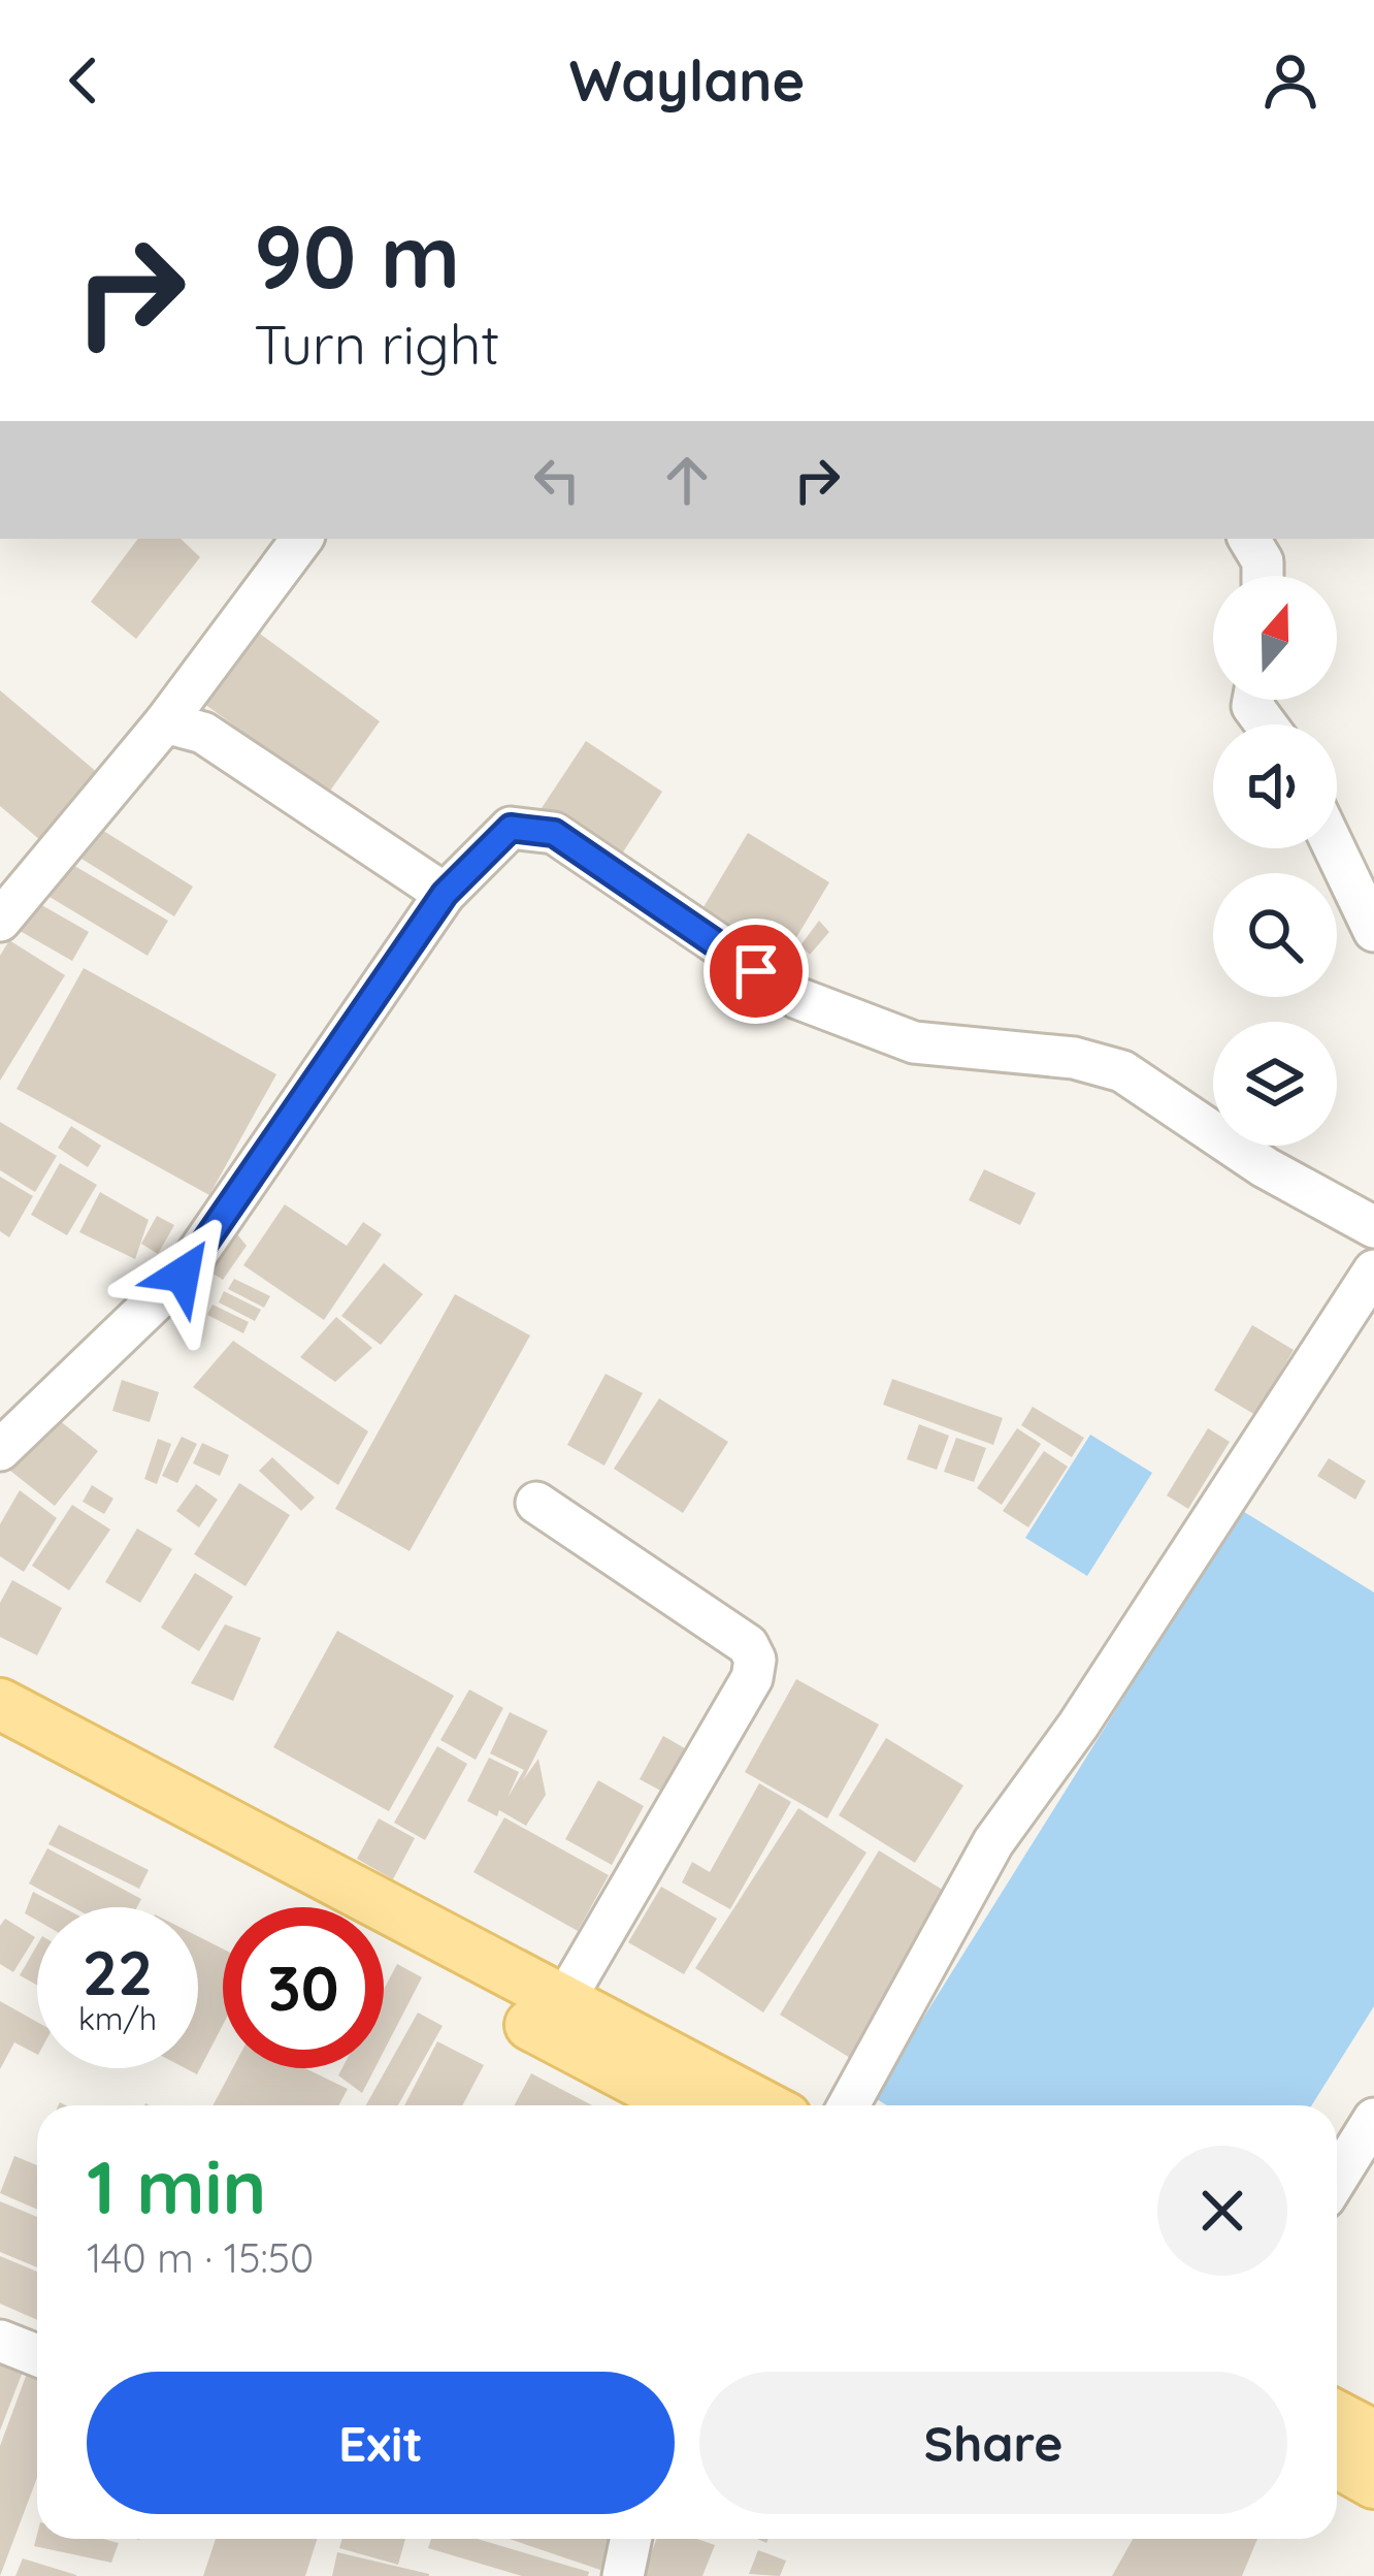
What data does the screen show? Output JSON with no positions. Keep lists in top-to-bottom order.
{
  "north": "top",
  "page": {
    "header": "Waylane",
    "turn": ["90 m", "Turn right"],
    "speed": "22 km/h",
    "limit": "30",
    "heading": ["1 min", "140 m · 15:50"],
    "buttons": ["Exit", "Share"]
  }
}
